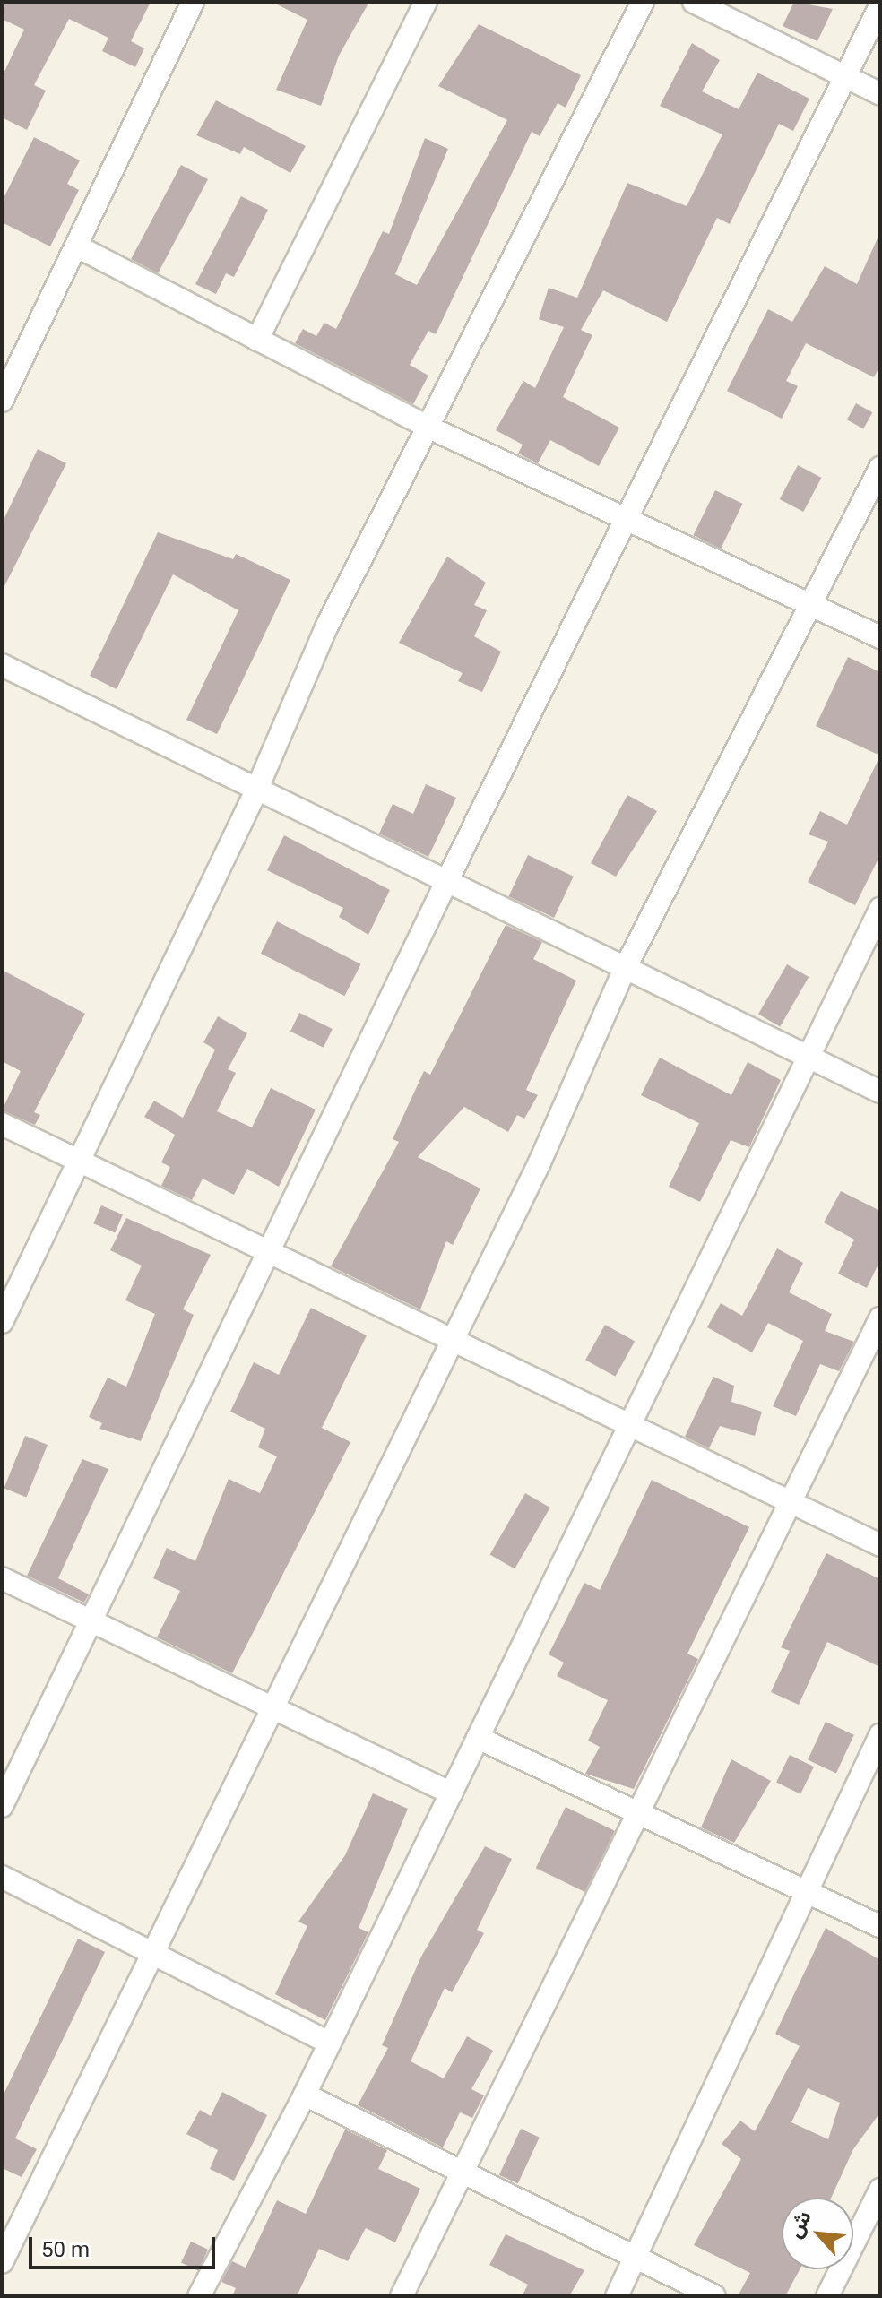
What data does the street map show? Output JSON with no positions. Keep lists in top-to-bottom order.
{
  "scale_bar": "50 m",
  "north": "top left"
}
